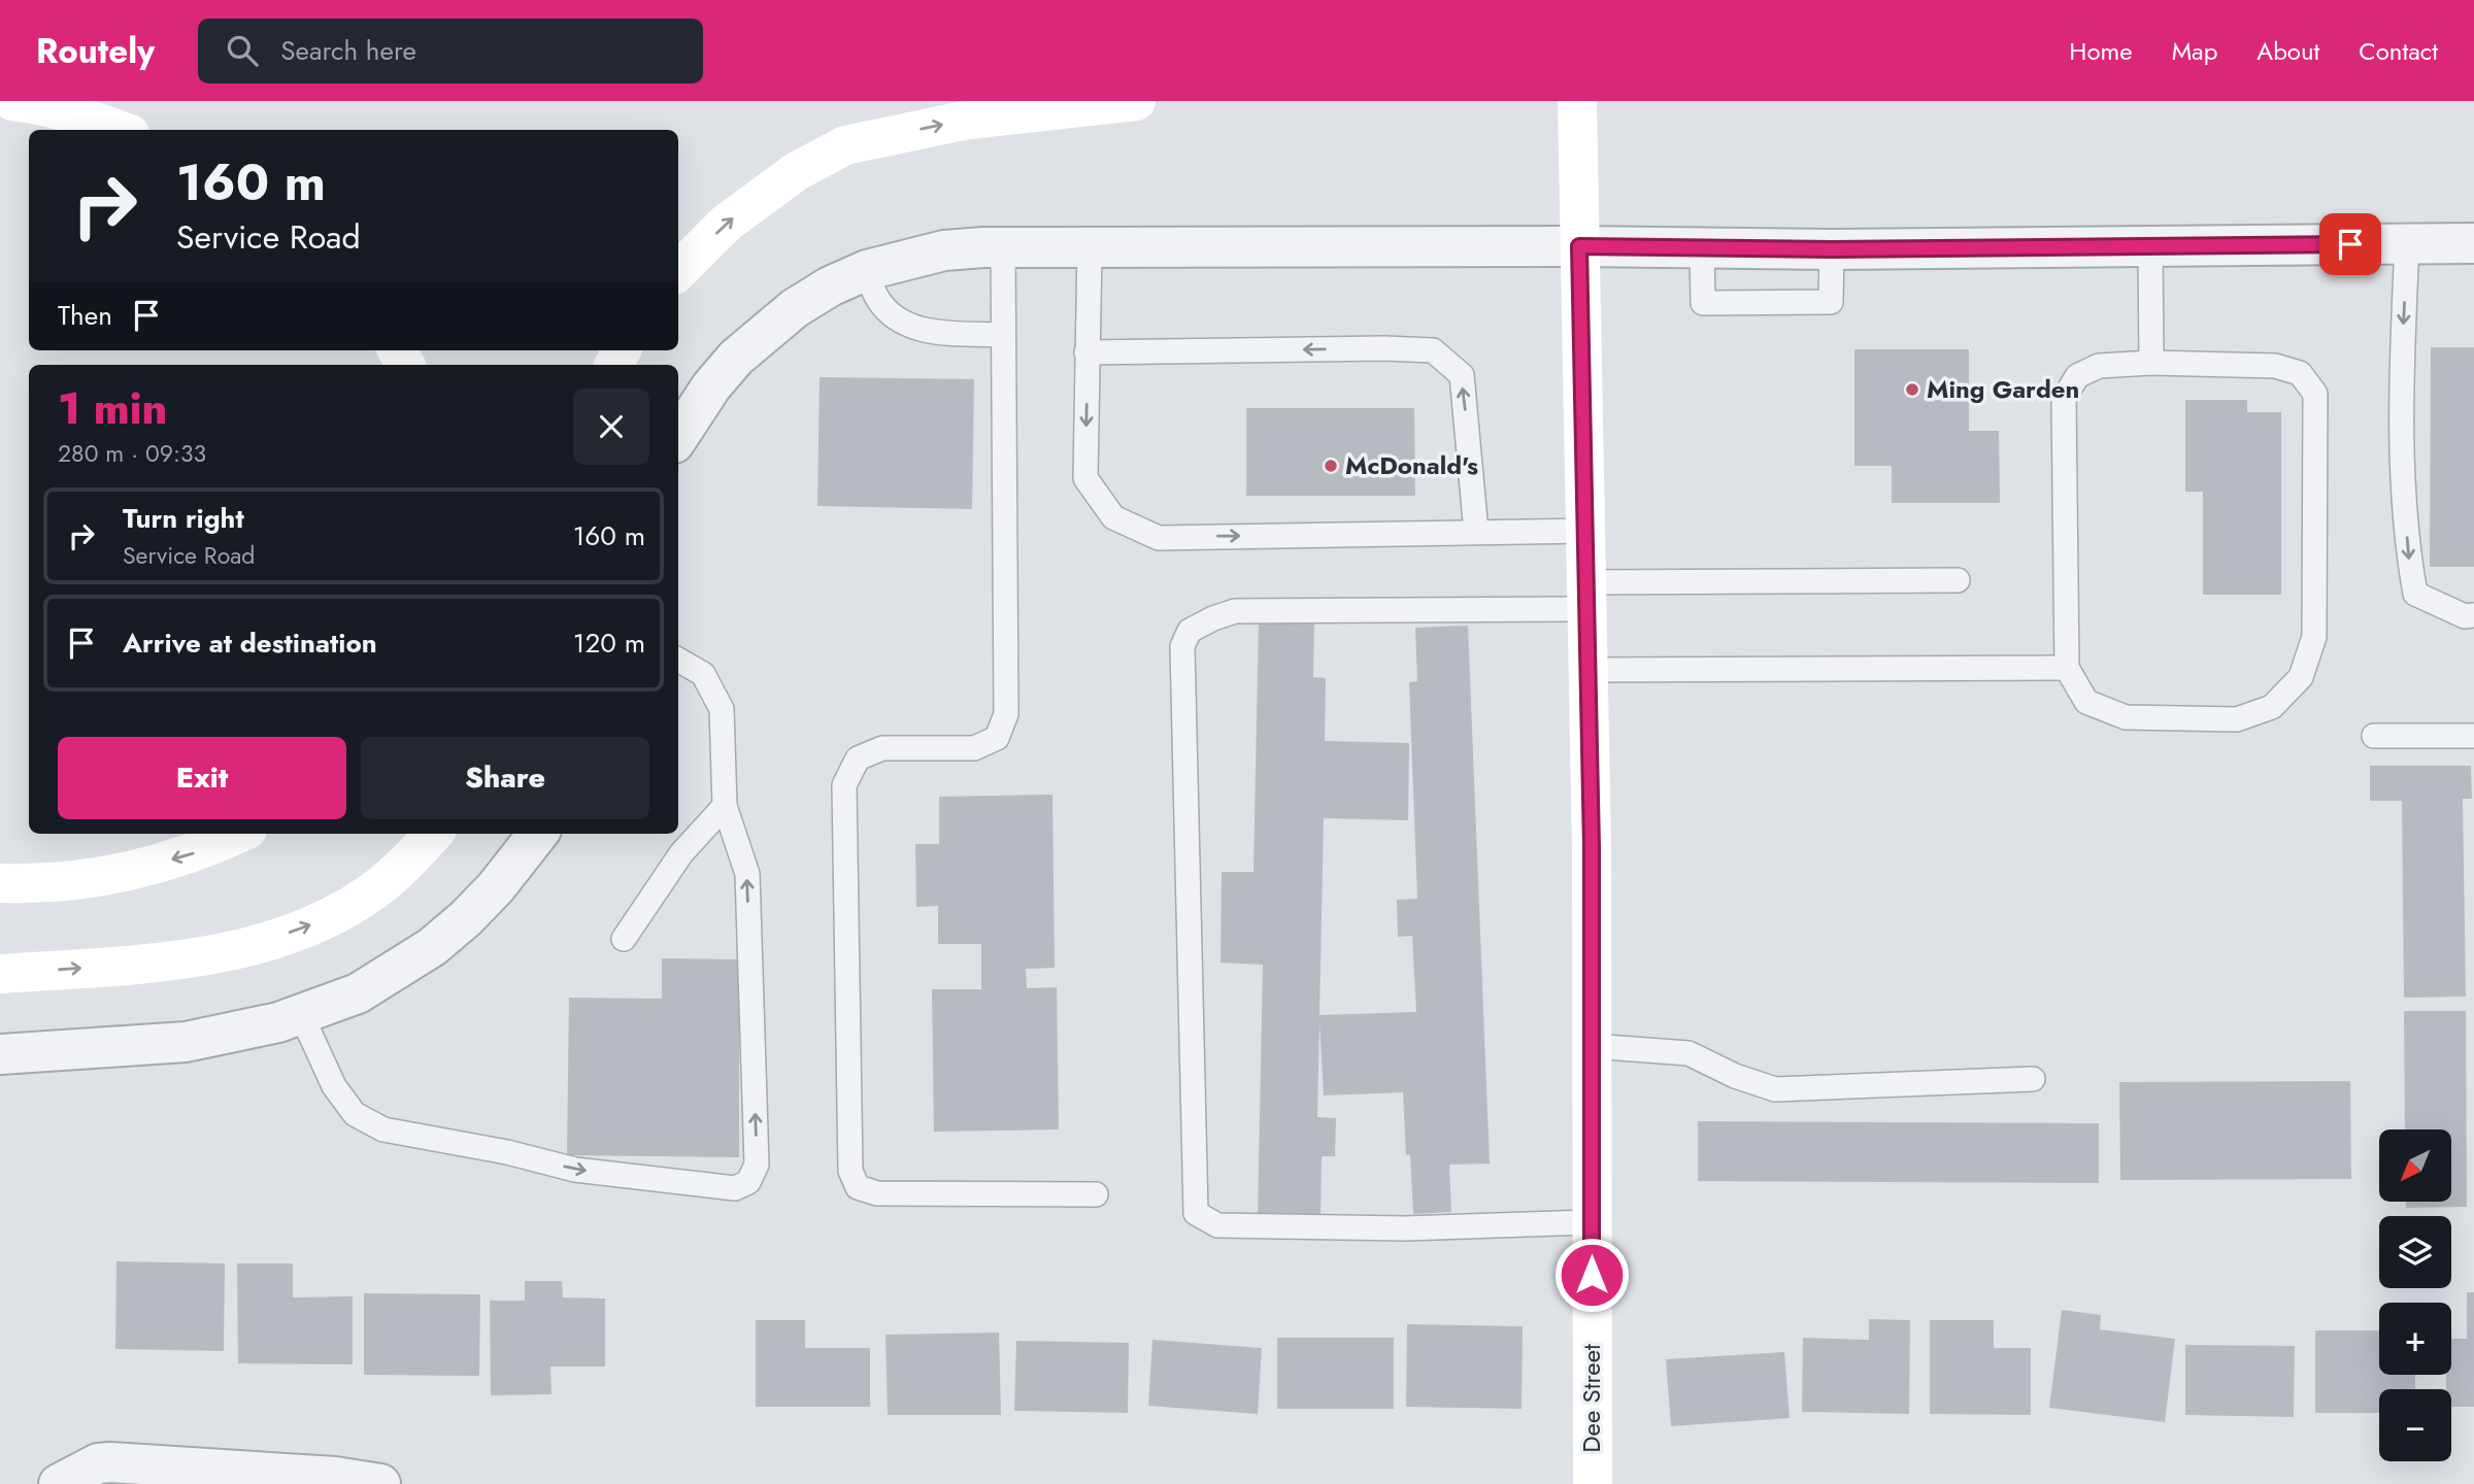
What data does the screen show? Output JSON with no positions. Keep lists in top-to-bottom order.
{
  "streets": {
    "main road": ["Dee Street"]
  },
  "places": ["Ming Garden", "McDonald's"],
  "north": "bottom left",
  "page": {
    "header": "Routely",
    "search": "Search here",
    "nav": [
      "Home",
      "Map",
      "About",
      "Contact"
    ],
    "turn": ["160 m", "Service Road"],
    "then": "Then",
    "heading": ["1 min", "280 m · 09:33"],
    "list": [
      {
        "name": "Turn right",
        "note": "Service Road",
        "value": "160 m"
      },
      {
        "name": "Arrive at destination",
        "value": "120 m"
      }
    ],
    "buttons": ["Exit", "Share"],
    "map_buttons": ["+", "−"]
  }
}
